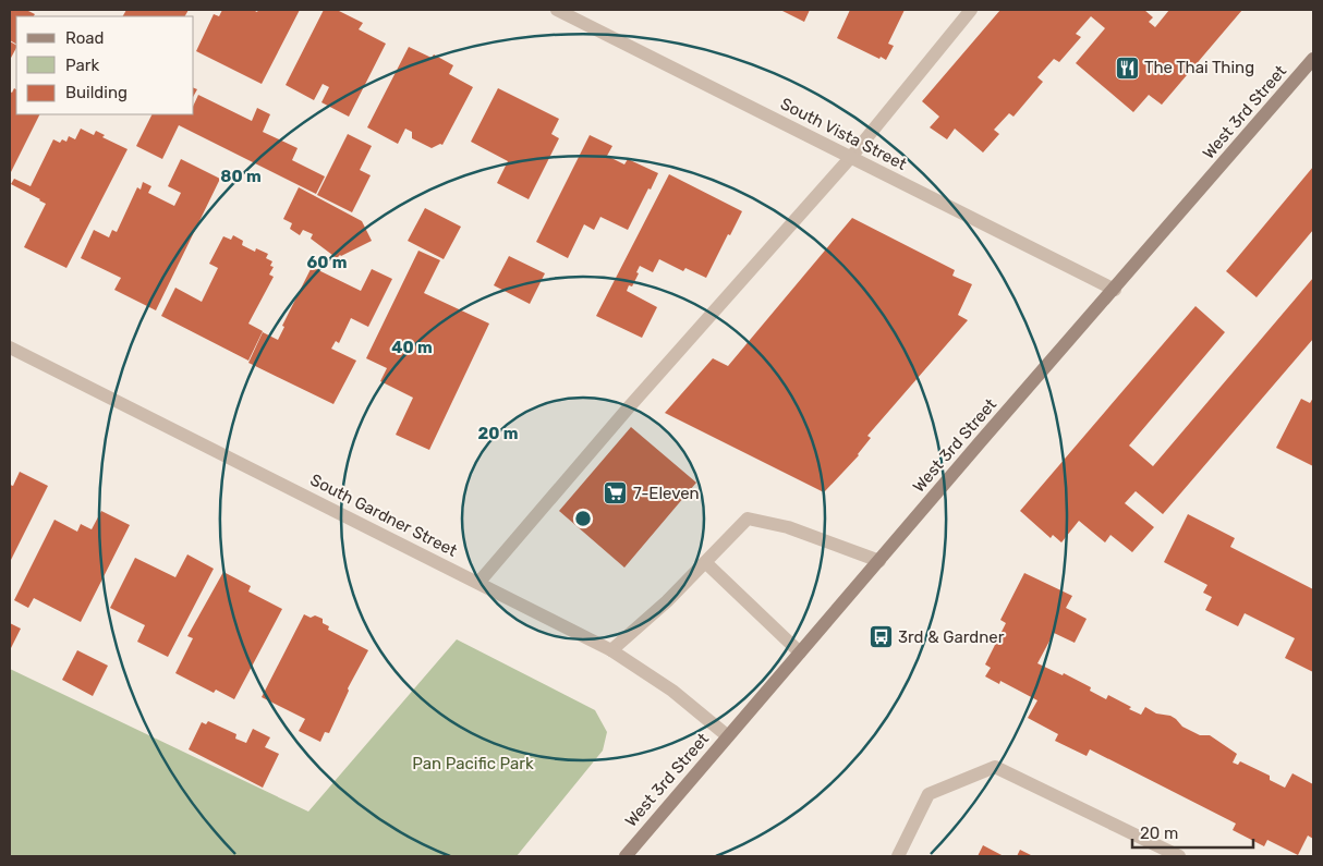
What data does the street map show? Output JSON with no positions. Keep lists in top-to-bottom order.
{
  "streets": {
    "main road": ["West 3rd Street"],
    "street": ["South Vista Street", "South Gardner Street"]
  },
  "crossings": [
    ["West 3rd Street", "South Vista Street"],
    ["West 3rd Street", "South Gardner Street"]
  ],
  "parks": ["Pan Pacific Park"],
  "places": {
    "restaurant": ["The Thai Thing"],
    "supermarket": ["7-Eleven"],
    "bus stop": ["3rd & Gardner"]
  },
  "legend": ["Road", "Park", "Building"],
  "scale_bar": "20 m",
  "rings": [
    "80 m",
    "60 m",
    "40 m",
    "20 m"
  ]
}
